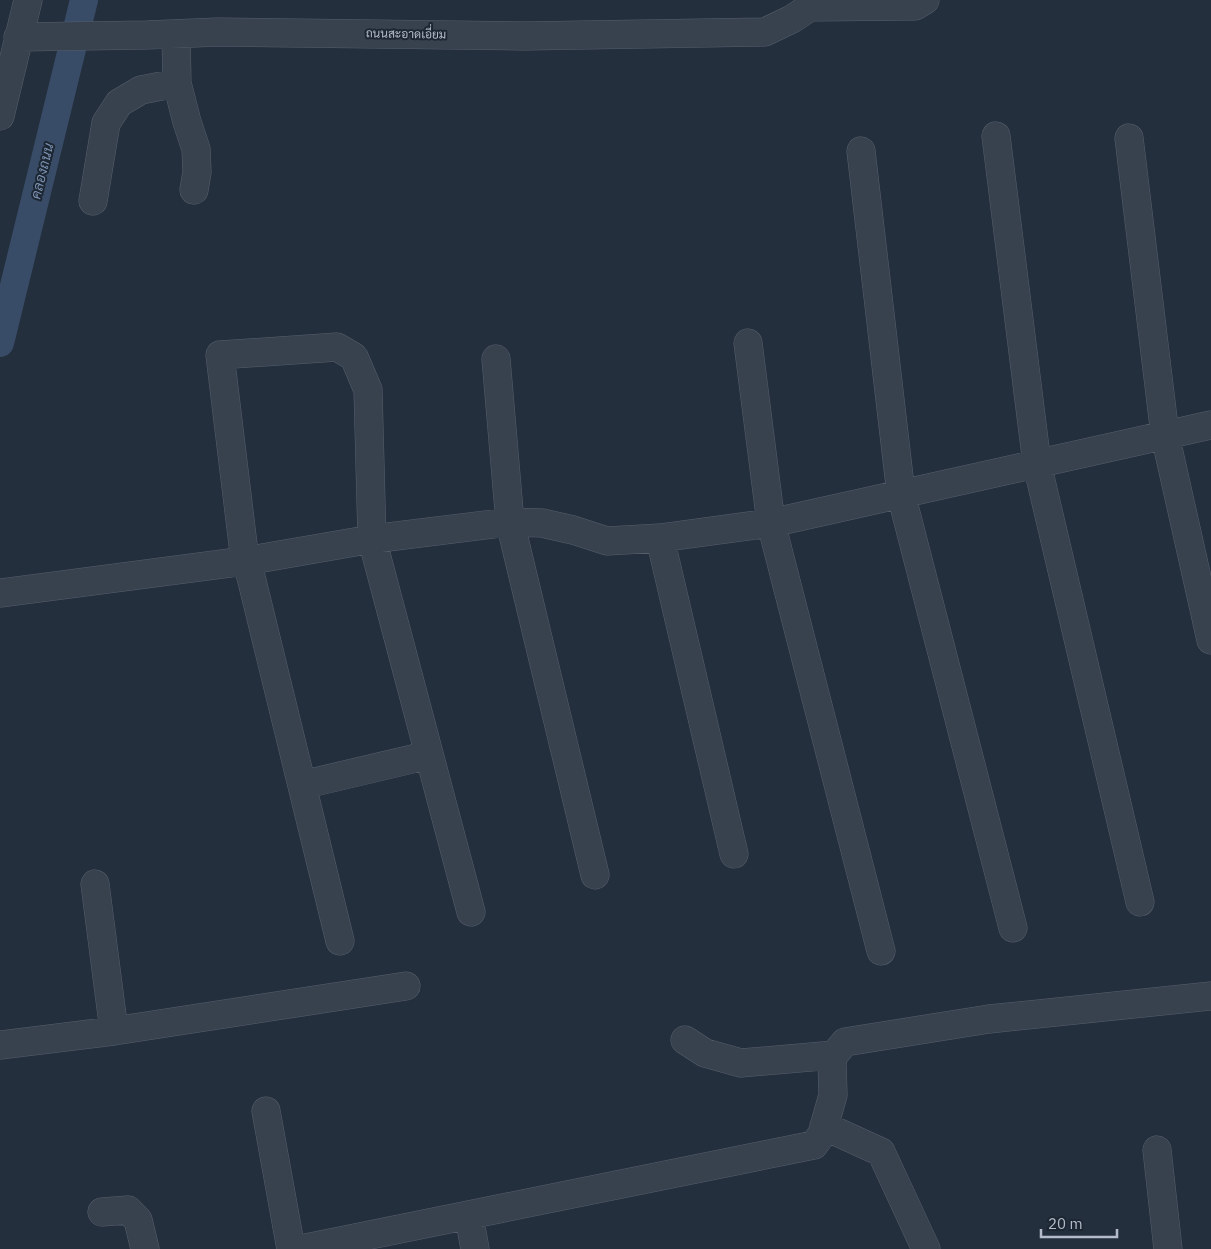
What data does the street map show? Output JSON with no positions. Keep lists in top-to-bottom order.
{
  "streets": {
    "street": ["ถนนสะอาดเอี่ยม"]
  },
  "water": ["คลองถนน"],
  "scale_bar": "20 m"
}
